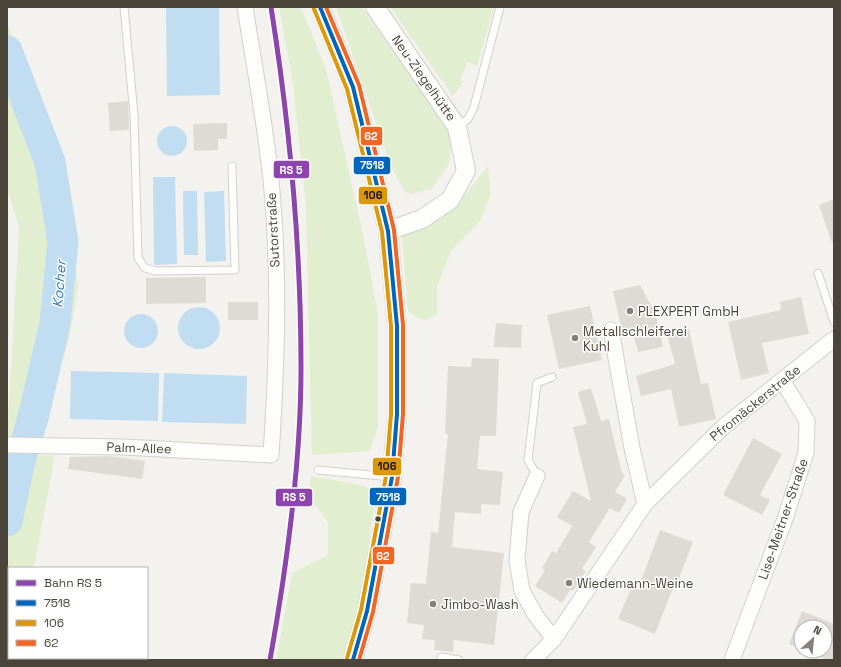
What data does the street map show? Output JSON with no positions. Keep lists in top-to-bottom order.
{
  "streets": {
    "street": [
      "Neu-Ziegelhütte",
      "Sutorstraße",
      "Pfromäckerstraße",
      "Palm-Allee",
      "Lise-Meitner-Straße"
    ]
  },
  "crossings": [
    ["Sutorstraße", "Palm-Allee"],
    ["Pfromäckerstraße", "Lise-Meitner-Straße"]
  ],
  "water": ["Kocher"],
  "places": [
    "PLEXPERT GmbH",
    "Metallschleiferei Kuhl",
    "Wiedemann-Weine",
    "Jimbo-Wash"
  ],
  "lines": ["transit line 7518", "transit line 62", "transit line 106"],
  "legend": [
    "Bahn RS 5",
    "7518",
    "106",
    "62"
  ],
  "north": "top right"
}
